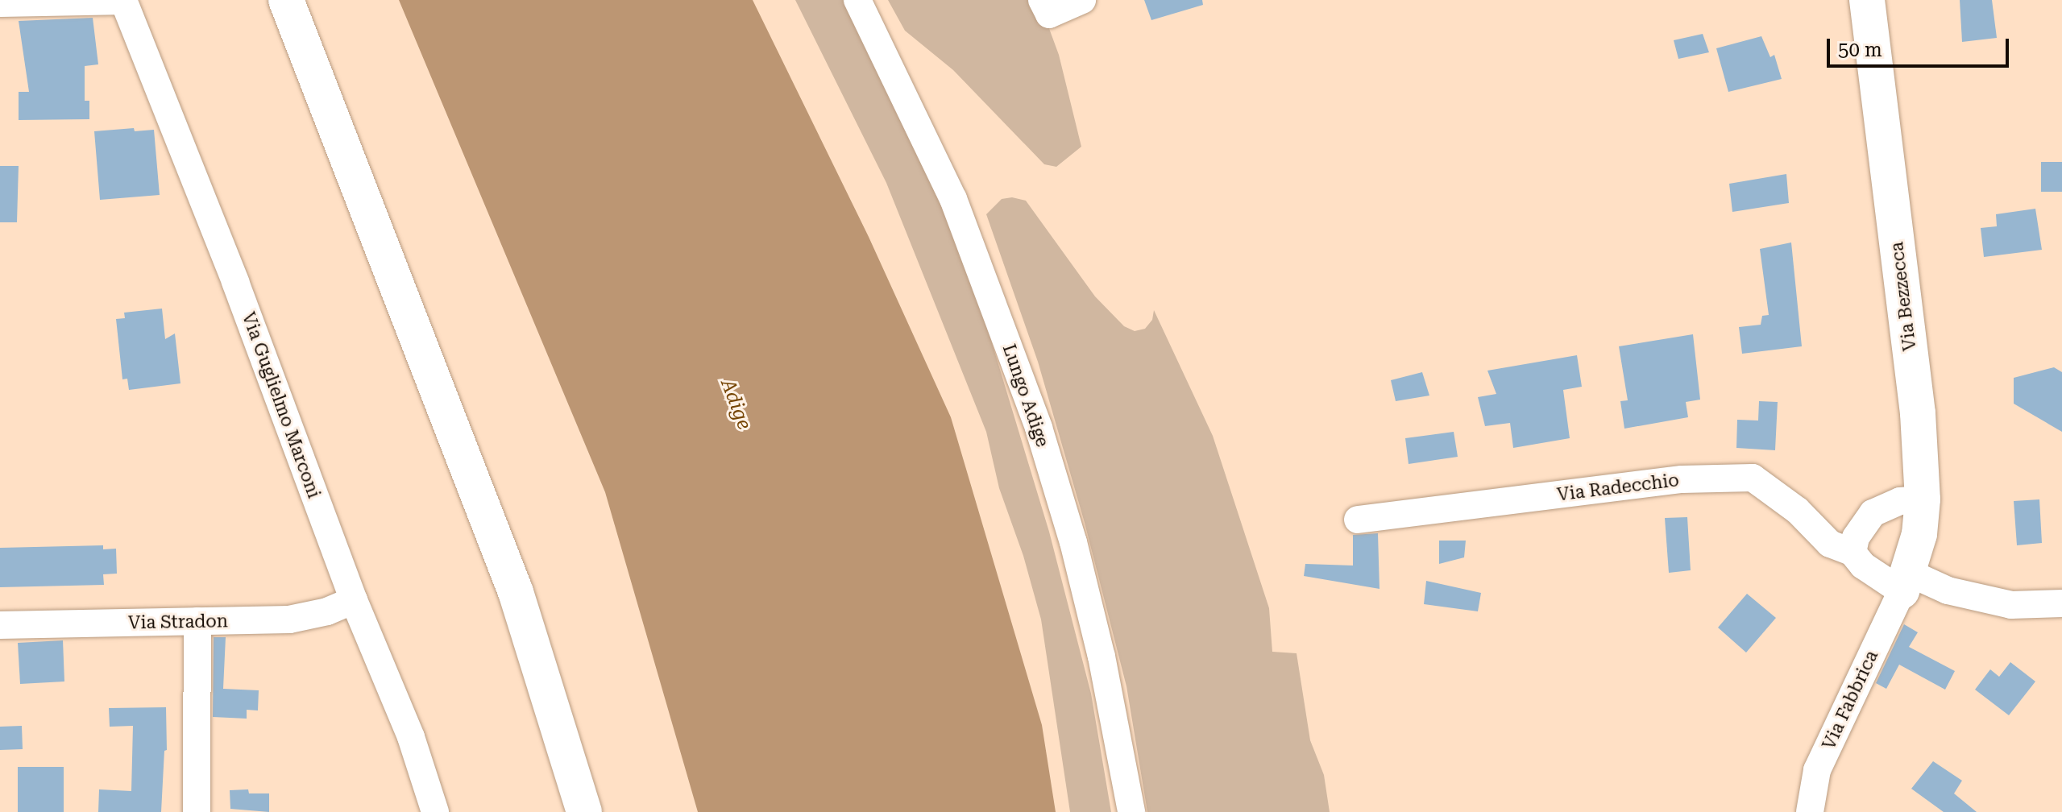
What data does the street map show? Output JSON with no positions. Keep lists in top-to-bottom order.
{
  "streets": {
    "main road": ["Via Bezzecca"],
    "street": [
      "Lungo Adige",
      "Via Guglielmo Marconi",
      "Via Radecchio",
      "Via Stradon",
      "Via Fabbrica"
    ]
  },
  "crossings": [
    ["Via Bezzecca", "Via Radecchio"],
    ["Via Bezzecca", "Via Fabbrica"],
    ["Via Guglielmo Marconi", "Via Stradon"],
    ["Via Radecchio", "Via Fabbrica"]
  ],
  "water": ["Adige"],
  "scale_bar": "50 m"
}
